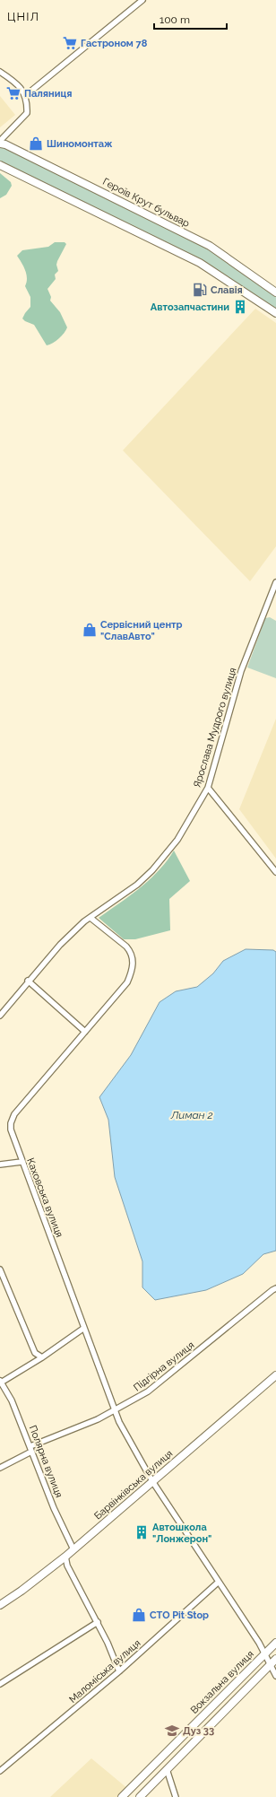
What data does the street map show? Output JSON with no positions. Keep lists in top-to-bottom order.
{
  "streets": {
    "street": [
      "Героїв Крут бульвар",
      "Ярослава Мудрого вулиця",
      "Каховська вулиця",
      "Підгірна вулиця",
      "Полярна вулиця",
      "Барвінківська вулиця",
      "Маломіська вулиця",
      "Вокзальна вулиця"
    ]
  },
  "crossings": [
    ["Ярослава Мудрого вулиця", "Каховська вулиця"],
    ["Каховська вулиця", "Підгірна вулиця"],
    ["Каховська вулиця", "Барвінківська вулиця"],
    ["Каховська вулиця", "Маломіська вулиця"],
    ["Каховська вулиця", "Вокзальна вулиця"],
    ["Підгірна вулиця", "Полярна вулиця"],
    ["Полярна вулиця", "Барвінківська вулиця"]
  ],
  "districts": ["ЦНІЛ"],
  "water": ["Лиман 2"],
  "places": {
    "supermarket": ["Гастроном 78", "Паляниця"],
    "shop": ["Шиномонтаж", "Сервісний центр \"СлавАвто\"", "СТО Pit Stop"],
    "fuel station": ["Славія"],
    "building": ["Автозапчастини", "Автошкола \"Лонжерон\""],
    "school or university": ["Дуз 33"]
  },
  "scale_bar": "100 m"
}
